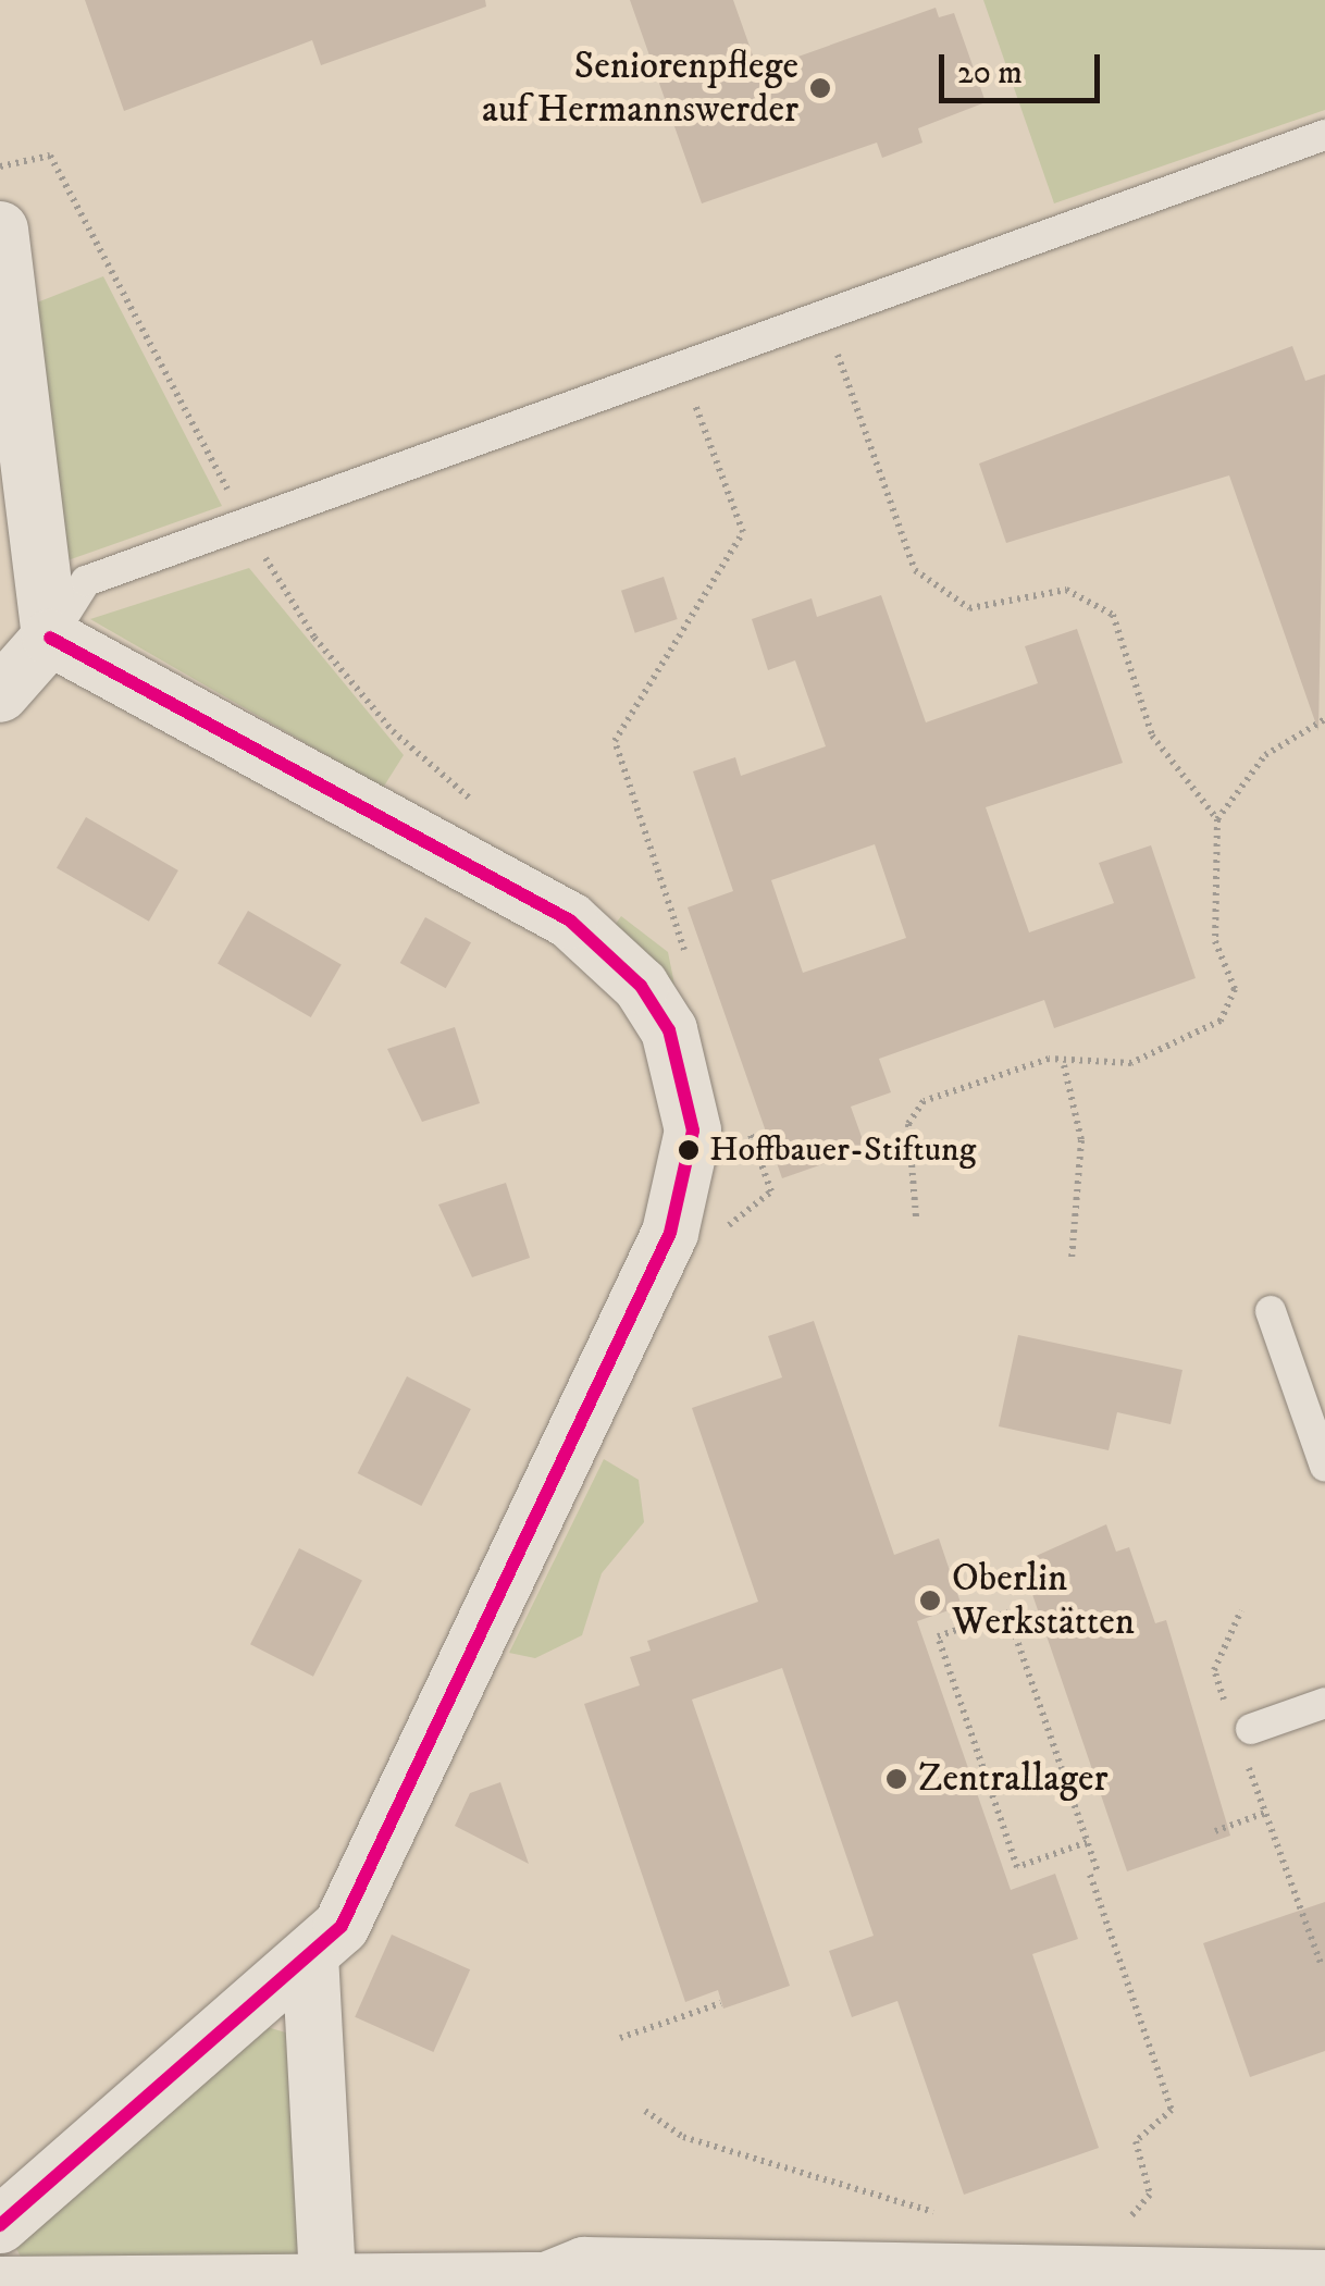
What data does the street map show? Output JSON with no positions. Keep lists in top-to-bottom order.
{
  "places": [
    "Seniorenpflege auf Hermannswerder",
    "Hoffbauer-Stiftung",
    "Oberlin Werkstätten",
    "Zentrallager"
  ],
  "scale_bar": "20 m"
}
